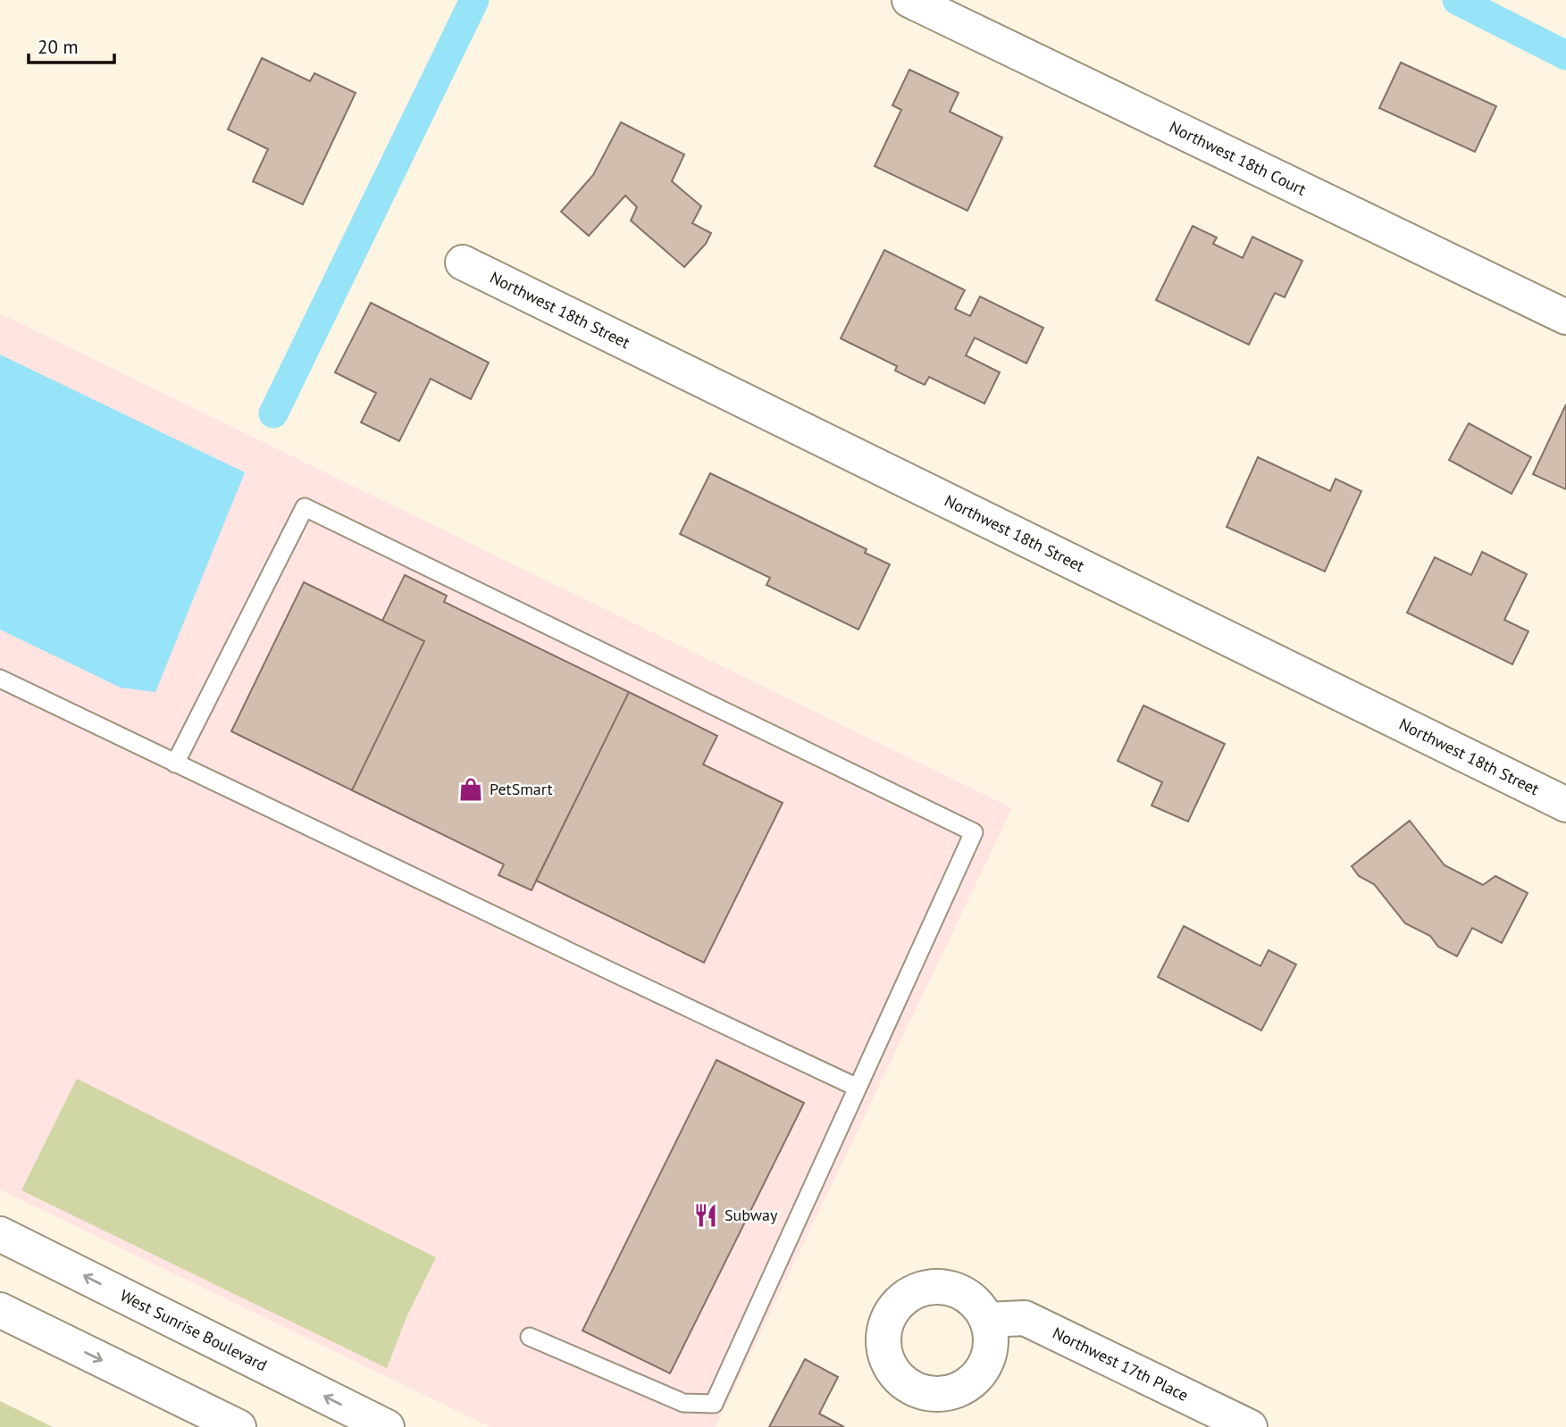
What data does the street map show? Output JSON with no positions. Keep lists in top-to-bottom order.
{
  "streets": {
    "main road": [
      "Northwest 18th Court",
      "Northwest 18th Street",
      "West Sunrise Boulevard",
      "Northwest 17th Place"
    ]
  },
  "places": {
    "shop": ["PetSmart"],
    "restaurant": ["Subway"]
  },
  "scale_bar": "20 m"
}
